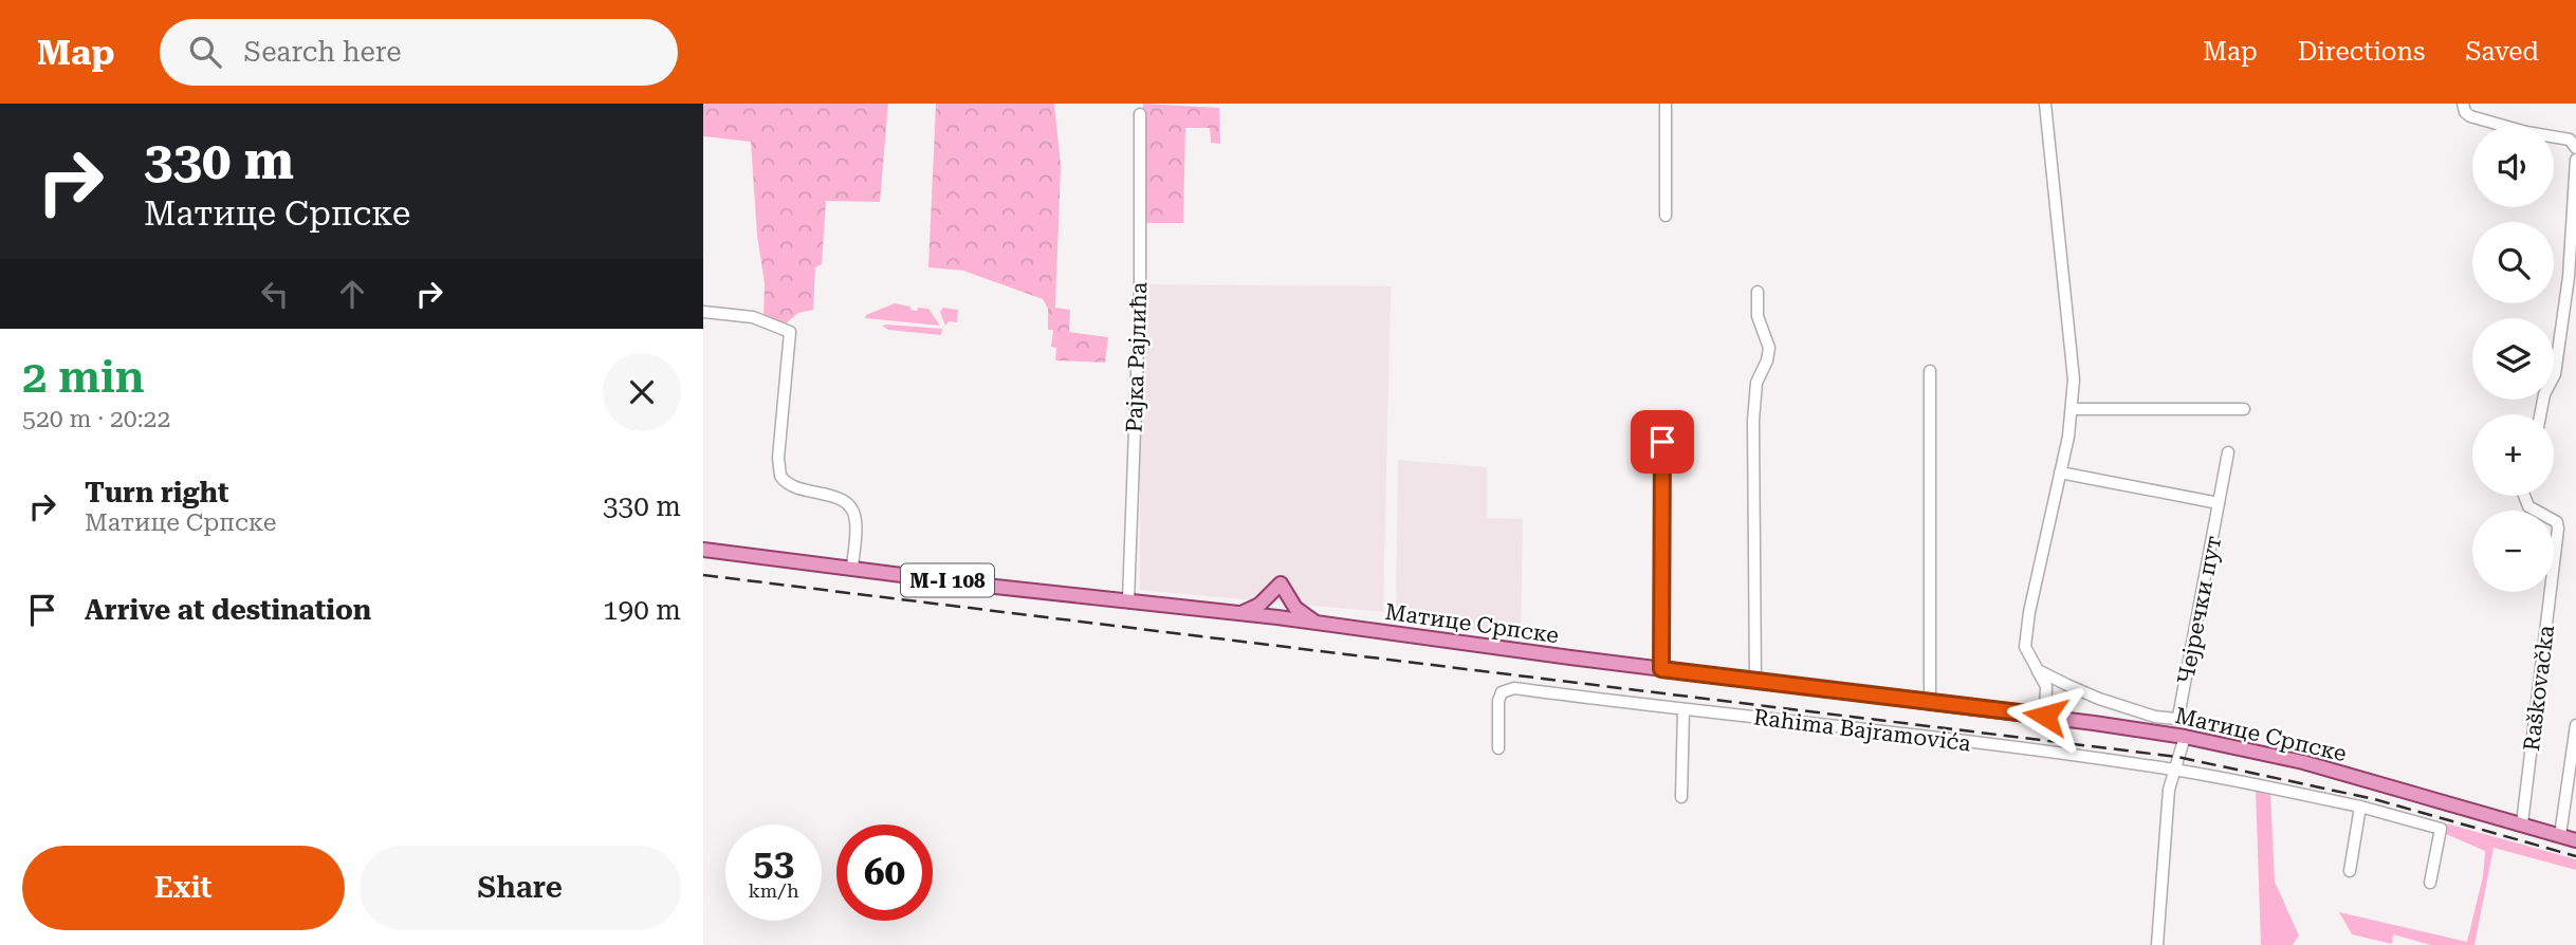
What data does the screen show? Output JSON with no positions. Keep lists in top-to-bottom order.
{
  "streets": {
    "main road": ["M-I 108", "Матице Српске"],
    "street": [
      "Рајка Рајлића",
      "Чејречки пут",
      "Raškovačka",
      "Rahima Bajramovića"
    ]
  },
  "crossings": [
    ["Рајка Рајлића", "M-I 108"],
    ["M-I 108", "Матице Српске"],
    ["Матице Српске", "Raškovačka"]
  ],
  "page": {
    "header": "Map",
    "search": "Search here",
    "nav": ["Map", "Directions", "Saved"],
    "turn": ["330 m", "Матице Српске"],
    "map_buttons": ["+", "−"],
    "heading": ["2 min", "520 m · 20:22"],
    "list": [
      {
        "name": "Turn right",
        "note": "Матице Српске",
        "value": "330 m"
      },
      {
        "name": "Arrive at destination",
        "value": "190 m"
      }
    ],
    "speed": "53 km/h",
    "limit": "60",
    "buttons": ["Exit", "Share"]
  }
}
